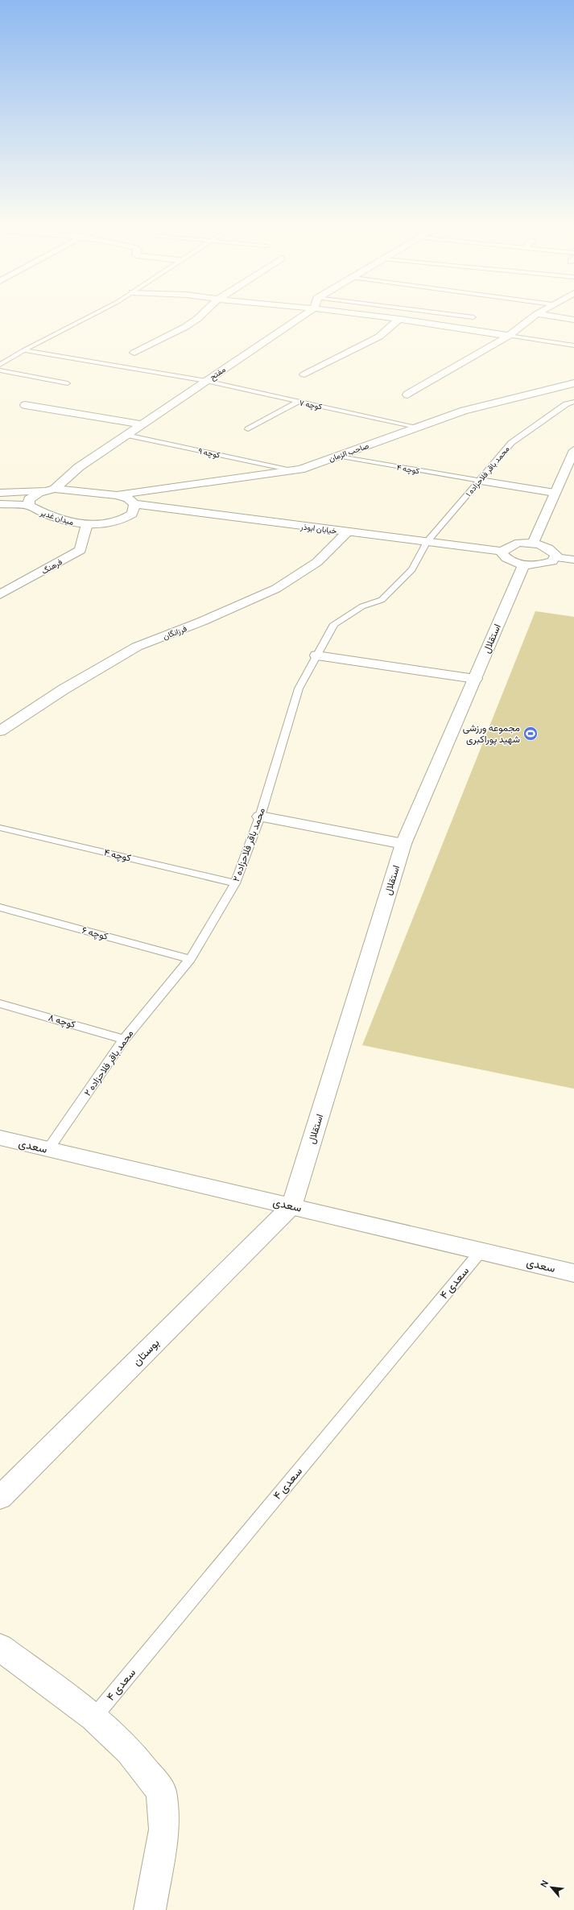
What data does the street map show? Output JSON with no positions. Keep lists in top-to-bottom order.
{
  "streets": {
    "street": [
      "مفتح",
      "صاحب الزمان",
      "میدان غدیر",
      "خیابان ابوذر",
      "فرهنگ",
      "فرزانگان",
      "استقلال",
      "سعدی",
      "بوستان"
    ],
    "lane": [
      "کوچه ۷",
      "کوچه ۹",
      "کوچه ۴",
      "محمد باقر فلاحزاده ۱",
      "محمد باقر فلاحزاده ۲",
      "کوچه ۶",
      "کوچه ۸",
      "سعدی ۴"
    ]
  },
  "crossings": [
    ["مفتح", "کوچه ۷"],
    ["مفتح", "کوچه ۹"],
    ["مفتح", "میدان غدیر"],
    ["کوچه ۷", "صاحب الزمان"],
    ["صاحب الزمان", "کوچه ۹"],
    ["صاحب الزمان", "کوچه ۴"],
    ["صاحب الزمان", "میدان غدیر"],
    ["کوچه ۴", "محمد باقر فلاحزاده ۱"],
    ["کوچه ۴", "محمد باقر فلاحزاده ۲"],
    ["محمد باقر فلاحزاده ۱", "خیابان ابوذر"],
    ["محمد باقر فلاحزاده ۱", "محمد باقر فلاحزاده ۲"],
    ["میدان غدیر", "خیابان ابوذر"],
    ["میدان غدیر", "فرهنگ"],
    ["خیابان ابوذر", "فرزانگان"],
    ["خیابان ابوذر", "محمد باقر فلاحزاده ۲"],
    ["استقلال", "سعدی"],
    ["استقلال", "بوستان"],
    ["محمد باقر فلاحزاده ۲", "کوچه ۶"],
    ["محمد باقر فلاحزاده ۲", "کوچه ۸"],
    ["محمد باقر فلاحزاده ۲", "سعدی"],
    ["سعدی", "سعدی ۴"],
    ["سعدی", "بوستان"]
  ],
  "places": {
    "sports": ["مجموعه ورزشی شهید پوراکبری"]
  },
  "north": "top left"
}
